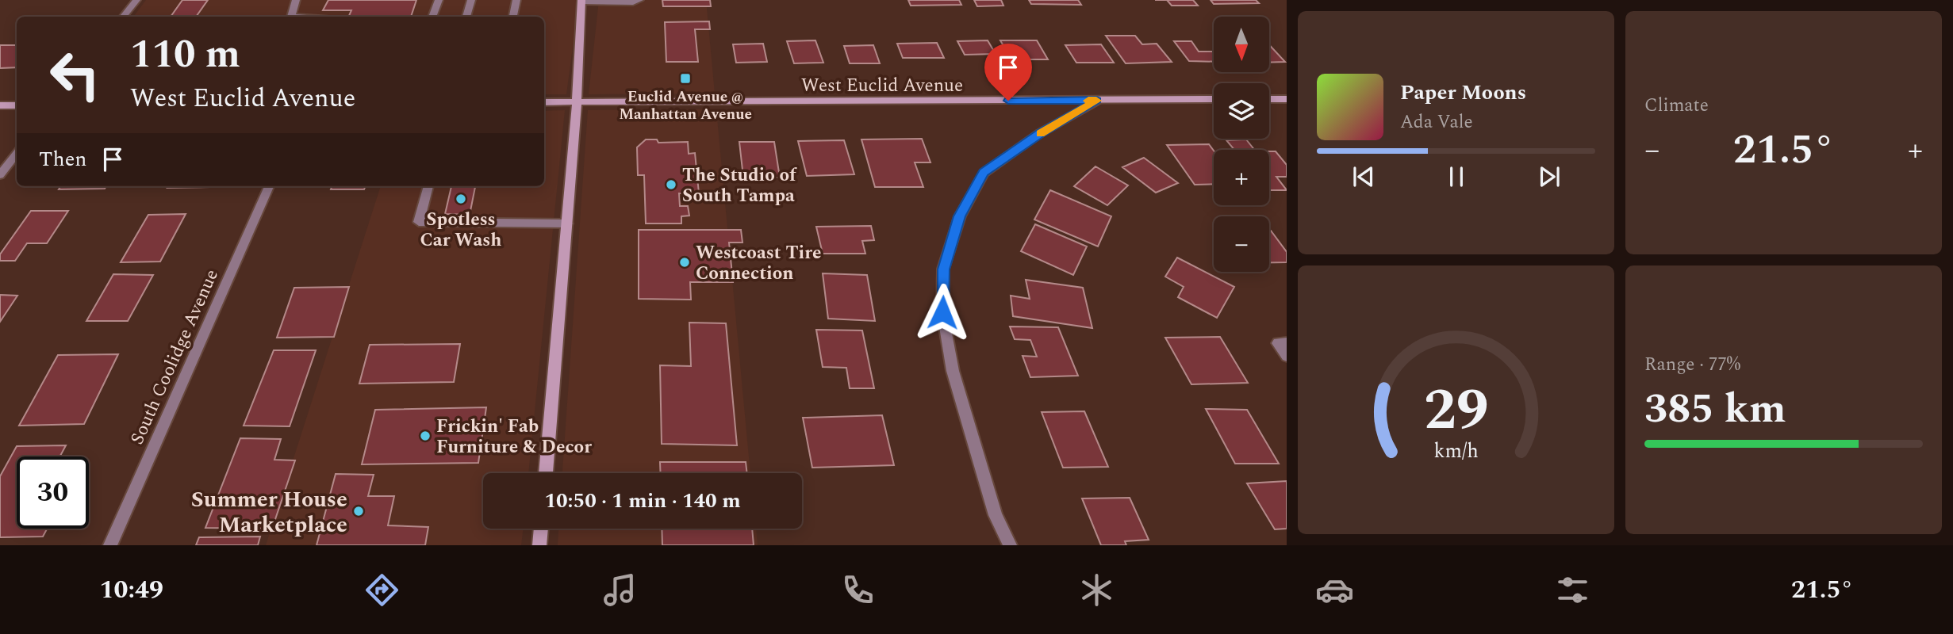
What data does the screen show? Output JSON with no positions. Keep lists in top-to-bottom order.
{
  "streets": {
    "street": ["West Euclid Avenue", "South Coolidge Avenue"]
  },
  "places": {
    "transit": ["Euclid Avenue @ Manhattan Avenue"],
    "other": [
      "The Studio of South Tampa",
      "Spotless Car Wash",
      "Westcoast Tire Connection",
      "Frickin' Fab Furniture & Decor",
      "Summer House Marketplace"
    ]
  },
  "north": "bottom",
  "page": {
    "tile": [
      "Climate",
      ["Range · 77%", "385 km"]
    ],
    "map_buttons": ["+", "−"],
    "turn": ["110 m", "West Euclid Avenue"],
    "song": ["Paper Moons", "Ada Vale"],
    "heat": ["−", "21.5°", "+"],
    "then": "Then",
    "limit": "30",
    "trip": "10:50 · 1 min · 140 m",
    "tabs": ["10:49", "21.5°"],
    "gauge": ["29", "km/h"]
  }
}
